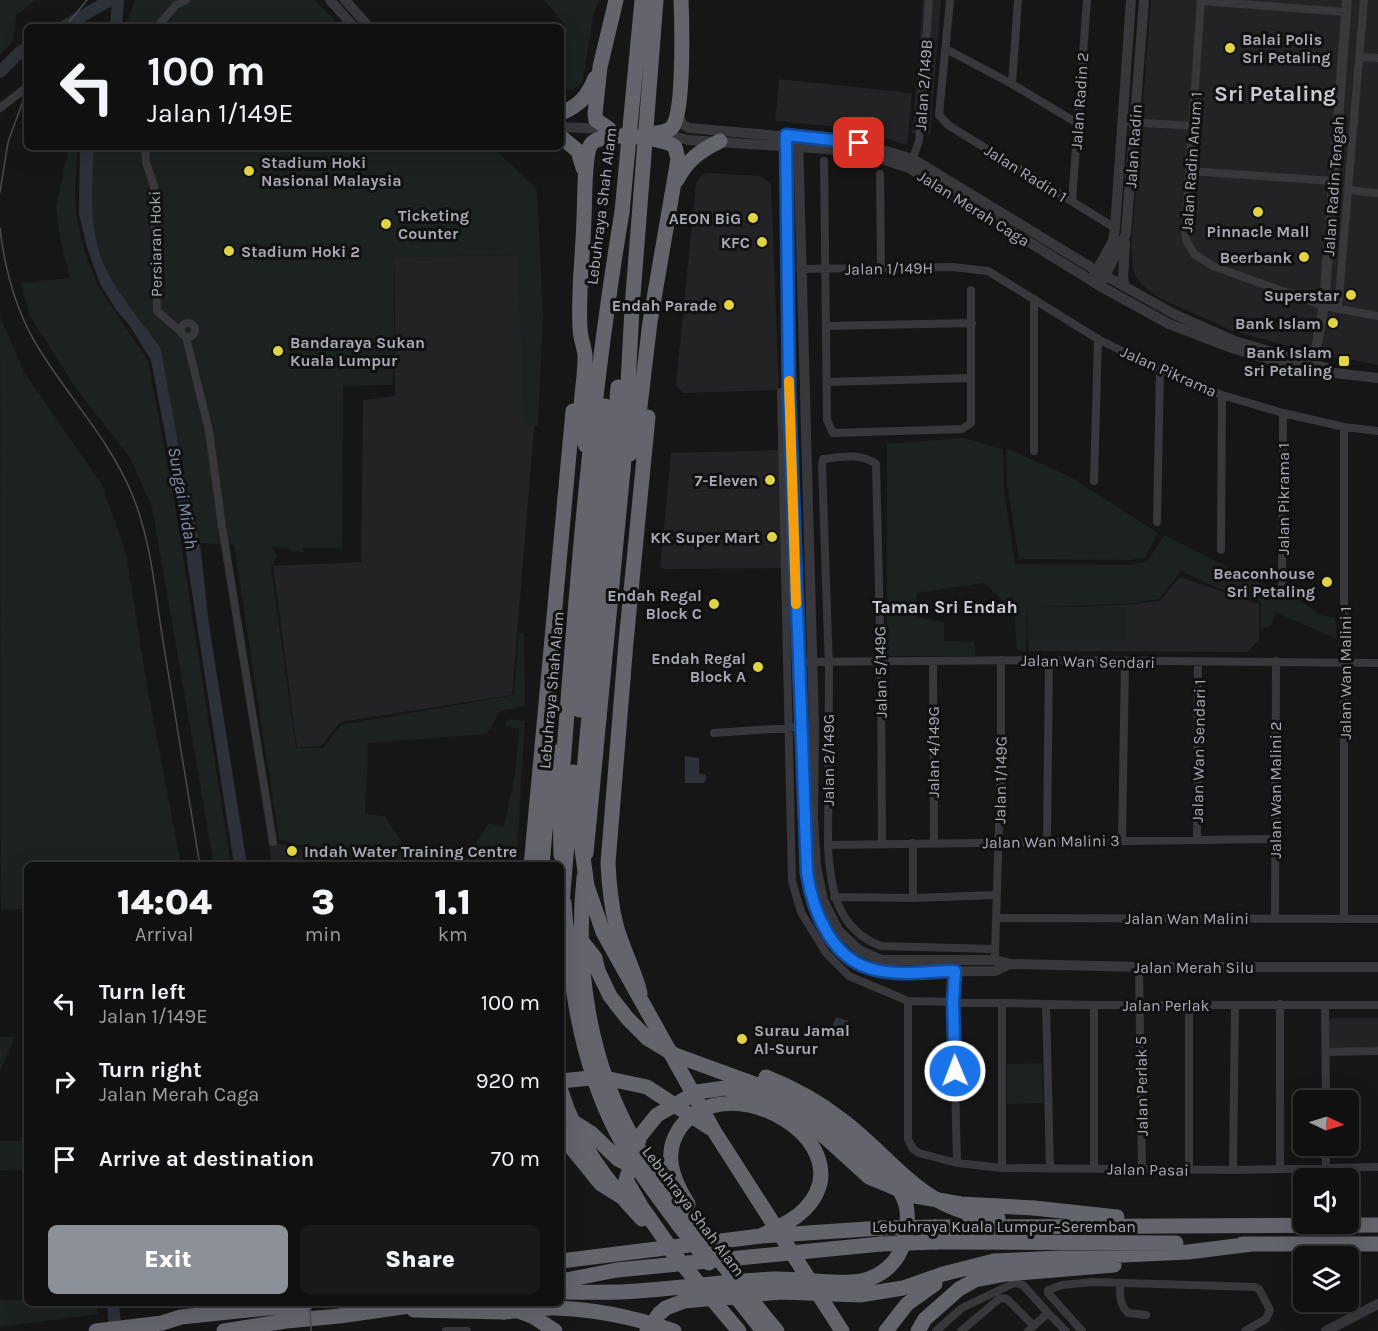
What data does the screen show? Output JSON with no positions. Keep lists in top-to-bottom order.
{
  "streets": {
    "highway": ["Lebuhraya Shah Alam", "Lebuhraya Kuala Lumpur–Seremban"],
    "street": [
      "Jalan 2/149B",
      "Jalan Radin 2",
      "Jalan Radin",
      "Jalan Radin Anum 1",
      "Jalan Radin 1",
      "Jalan Radin Tengah",
      "Jalan Merah Caga",
      "Persiaran Hoki",
      "Jalan 1/149H",
      "Jalan Pikrama",
      "Jalan Pikrama 1",
      "Jalan Wan Sendari",
      "Jalan 5/149G",
      "Jalan Wan Malini 1",
      "Jalan Wan Sendari 1",
      "Jalan 4/149G",
      "Jalan 2/149G",
      "Jalan 1/149G",
      "Jalan Wan Malini 2",
      "Jalan Wan Malini 3",
      "Jalan Wan Malini",
      "Jalan Merah Silu",
      "Jalan Perlak",
      "Jalan Perlak 5",
      "Jalan Pasai"
    ]
  },
  "crossings": [
    ["Jalan 2/149B", "Jalan Merah Caga"],
    ["Jalan Radin 2", "Jalan Radin 1"],
    ["Jalan Radin", "Jalan Radin 1"],
    ["Jalan Radin", "Jalan Merah Caga"],
    ["Jalan Radin Anum 1", "Jalan Radin Tengah"],
    ["Jalan 1/149H", "Jalan Pikrama"],
    ["Jalan Pikrama", "Jalan Pikrama 1"],
    ["Jalan Pikrama", "Jalan Wan Malini 1"],
    ["Jalan Wan Sendari", "Jalan 5/149G"],
    ["Jalan Wan Sendari", "Jalan Wan Malini 1"],
    ["Jalan Wan Sendari", "Jalan Wan Sendari 1"],
    ["Jalan Wan Sendari", "Jalan 4/149G"],
    ["Jalan Wan Sendari", "Jalan 2/149G"],
    ["Jalan Wan Sendari", "Jalan 1/149G"],
    ["Jalan Wan Sendari", "Jalan Wan Malini 2"],
    ["Jalan 5/149G", "Jalan 2/149G"],
    ["Jalan 5/149G", "Jalan Wan Malini 3"],
    ["Jalan Wan Malini 1", "Jalan Wan Malini"],
    ["Jalan Wan Sendari 1", "Jalan Wan Malini 3"],
    ["Jalan 4/149G", "Jalan Wan Malini 3"],
    ["Jalan 2/149G", "Jalan 1/149G"],
    ["Jalan 2/149G", "Jalan Wan Malini 3"],
    ["Jalan 1/149G", "Jalan Wan Malini 3"],
    ["Jalan 1/149G", "Jalan Wan Malini"],
    ["Jalan 1/149G", "Jalan Merah Silu"],
    ["Jalan Wan Malini 2", "Jalan Wan Malini 3"],
    ["Jalan Wan Malini 2", "Jalan Wan Malini"],
    ["Jalan Merah Silu", "Jalan Perlak 5"],
    ["Jalan Perlak", "Jalan Perlak 5"],
    ["Jalan Perlak", "Jalan Pasai"],
    ["Jalan Perlak 5", "Jalan Pasai"]
  ],
  "districts": ["Sri Petaling", "Taman Sri Endah"],
  "water": ["Sungai Midah"],
  "places": {
    "other": [
      "Balai Polis Sri Petaling",
      "Stadium Hoki Nasional Malaysia",
      "Pinnacle Mall",
      "AEON BiG",
      "Ticketing Counter",
      "KFC",
      "Stadium Hoki 2",
      "Beerbank",
      "Superstar",
      "Endah Parade",
      "Bank Islam",
      "Bandaraya Sukan Kuala Lumpur",
      "7-Eleven",
      "KK Super Mart",
      "Beaconhouse Sri Petaling",
      "Endah Regal Block C",
      "Endah Regal Block A",
      "Indah Water Training Centre",
      "Surau Jamal Al-Surur"
    ],
    "transit": ["Bank Islam Sri Petaling"]
  },
  "north": "right",
  "page": {
    "turn": ["100 m", "Jalan 1/149E"],
    "eta": [
      "14:04",
      "Arrival",
      "3",
      "min",
      "1.1",
      "km"
    ],
    "list": [
      {
        "name": "Turn left",
        "note": "Jalan 1/149E",
        "value": "100 m"
      },
      {
        "name": "Turn right",
        "note": "Jalan Merah Caga",
        "value": "920 m"
      },
      {
        "name": "Arrive at destination",
        "value": "70 m"
      }
    ],
    "buttons": ["Exit", "Share"]
  }
}
